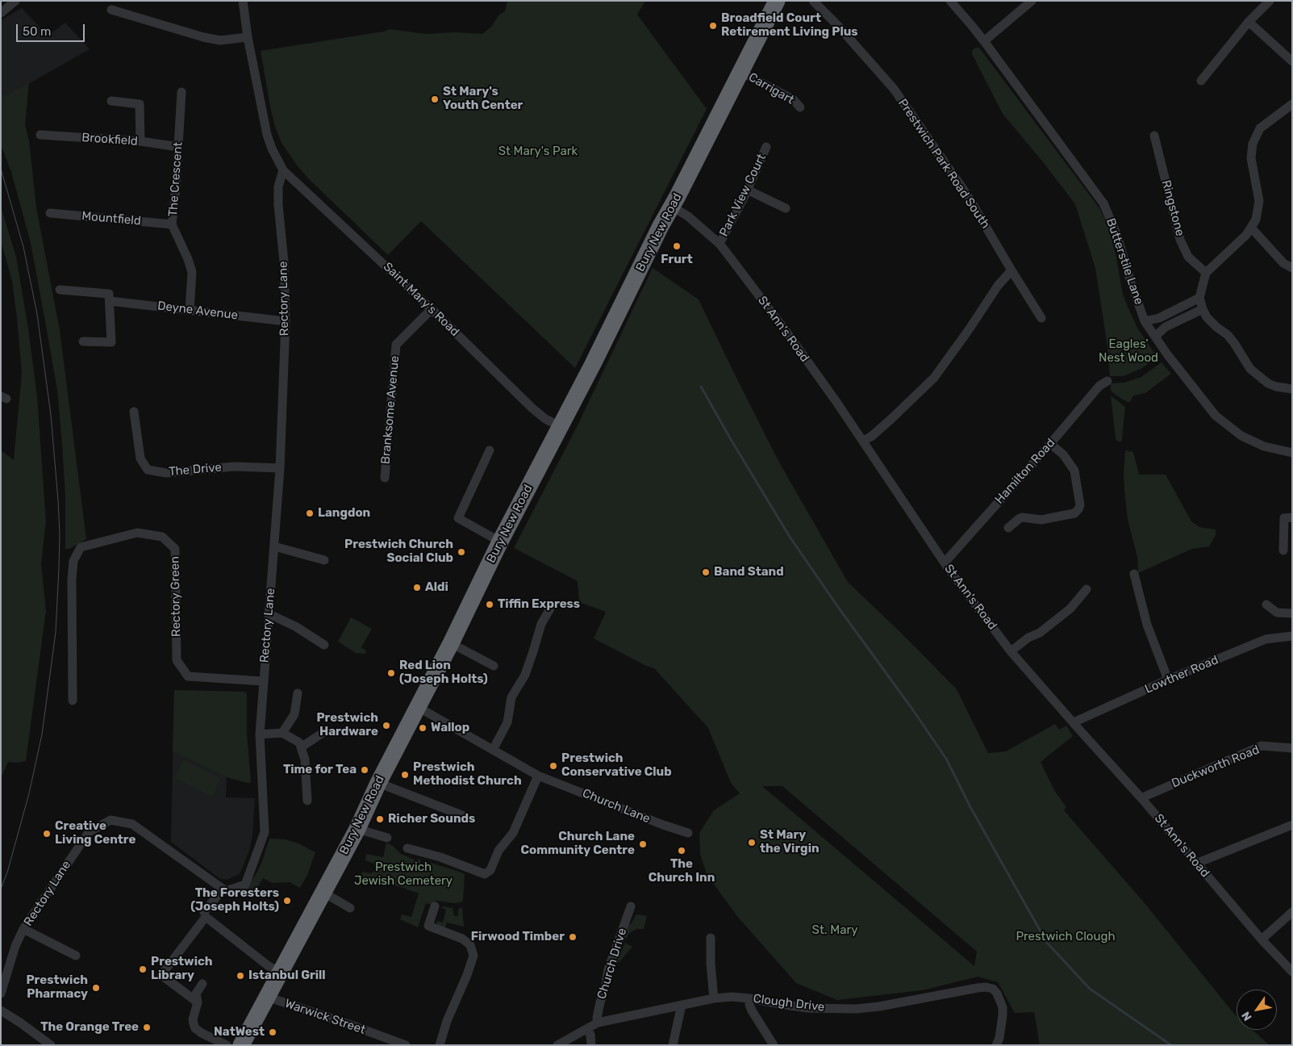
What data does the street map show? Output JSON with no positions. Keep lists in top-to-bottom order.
{
  "streets": {
    "highway": ["Bury New Road"],
    "street": [
      "Carrigart",
      "Brookfield",
      "Prestwich Park Road South",
      "The Crescent",
      "Park View Court",
      "Ringstone",
      "Mountfield",
      "Butterstile Lane",
      "Rectory Lane",
      "Saint Mary's Road",
      "Deyne Avenue",
      "St Ann's Road",
      "Branksome Avenue",
      "The Drive",
      "Hamilton Road",
      "Rectory Green",
      "Lowther Road",
      "Duckworth Road",
      "Church Lane",
      "Church Drive",
      "Clough Drive",
      "Warwick Street"
    ]
  },
  "crossings": [
    ["Carrigart", "Bury New Road"],
    ["Brookfield", "The Crescent"],
    ["The Crescent", "Mountfield"],
    ["The Crescent", "Deyne Avenue"],
    ["Park View Court", "St Ann's Road"],
    ["Bury New Road", "Saint Mary's Road"],
    ["Bury New Road", "St Ann's Road"],
    ["Bury New Road", "Church Lane"],
    ["Bury New Road", "Warwick Street"],
    ["Rectory Lane", "Saint Mary's Road"],
    ["Rectory Lane", "Deyne Avenue"],
    ["Rectory Lane", "The Drive"],
    ["Rectory Lane", "Rectory Green"],
    ["Saint Mary's Road", "Branksome Avenue"],
    ["St Ann's Road", "Hamilton Road"],
    ["St Ann's Road", "Lowther Road"],
    ["St Ann's Road", "Duckworth Road"],
    ["Church Drive", "Clough Drive"]
  ],
  "parks": [
    "St Mary's Park",
    "Eagles' Nest Wood",
    "Prestwich Jewish Cemetery",
    "St. Mary",
    "Prestwich Clough"
  ],
  "places": [
    "Broadfield Court Retirement Living Plus",
    "St Mary's Youth Center",
    "Frurt",
    "Langdon",
    "Prestwich Church Social Club",
    "Band Stand",
    "Aldi",
    "Tiffin Express",
    "Red Lion (Joseph Holts)",
    "Prestwich Hardware",
    "Wallop",
    "Prestwich Conservative Club",
    "Time for Tea",
    "Prestwich Methodist Church",
    "Richer Sounds",
    "Creative Living Centre",
    "St Mary the Virgin",
    "Church Lane Community Centre",
    "The Church Inn",
    "The Foresters (Joseph Holts)",
    "Firwood Timber",
    "Prestwich Library",
    "Istanbul Grill",
    "Prestwich Pharmacy",
    "The Orange Tree",
    "NatWest"
  ],
  "scale_bar": "50 m",
  "north": "bottom left"
}
